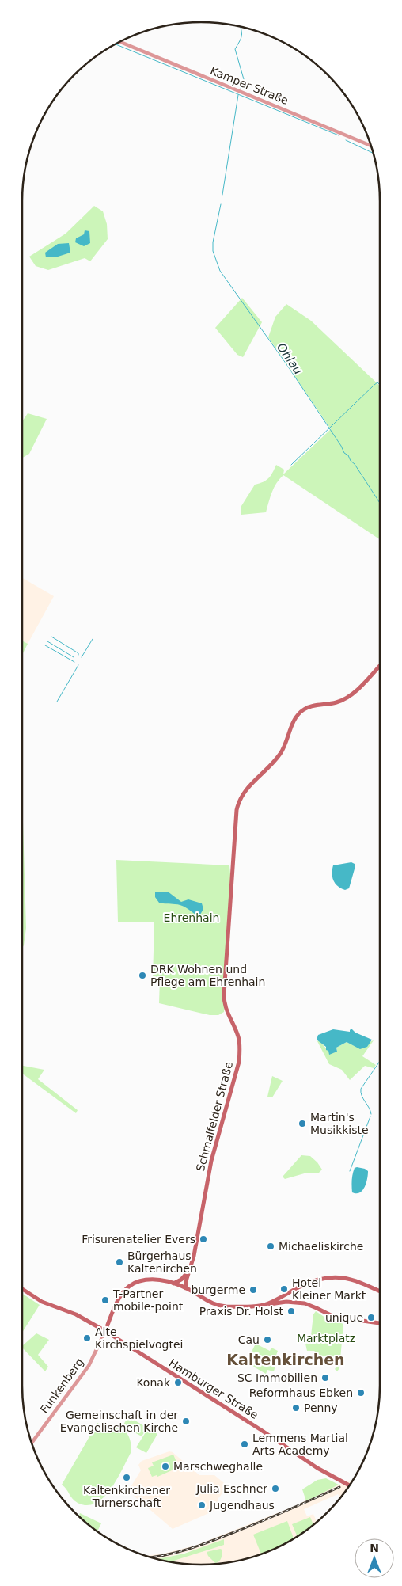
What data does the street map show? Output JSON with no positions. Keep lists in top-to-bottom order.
{
  "streets": {
    "main road": ["Schmalfelder Straße", "Hamburger Straße"],
    "street": ["Kamper Straße", "Funkenberg"]
  },
  "crossings": [
    ["Funkenberg", "Hamburger Straße"]
  ],
  "districts": ["Kaltenkirchen"],
  "water": ["Ohlau"],
  "parks": ["Ehrenhain", "Marktplatz"],
  "places": [
    "DRK Wohnen und Pflege am Ehrenhain",
    "Martin's Musikkiste",
    "Frisurenatelier Evers",
    "Michaeliskirche",
    "Bürgerhaus Kaltenirchen",
    "Hotel Kleiner Markt",
    "burgerme",
    "T-Partner mobile-point",
    "Praxis Dr. Holst",
    "unique",
    "Alte Kirchspielvogtei",
    "Cau",
    "SC Immobilien",
    "Konak",
    "Reformhaus Ebken",
    "Penny",
    "Gemeinschaft in der Evangelischen Kirche",
    "Lemmens Martial Arts Academy",
    "Marschweghalle",
    "Kaltenkirchener Turnerschaft",
    "Julia Eschner",
    "Jugendhaus"
  ],
  "north": "top"
}
